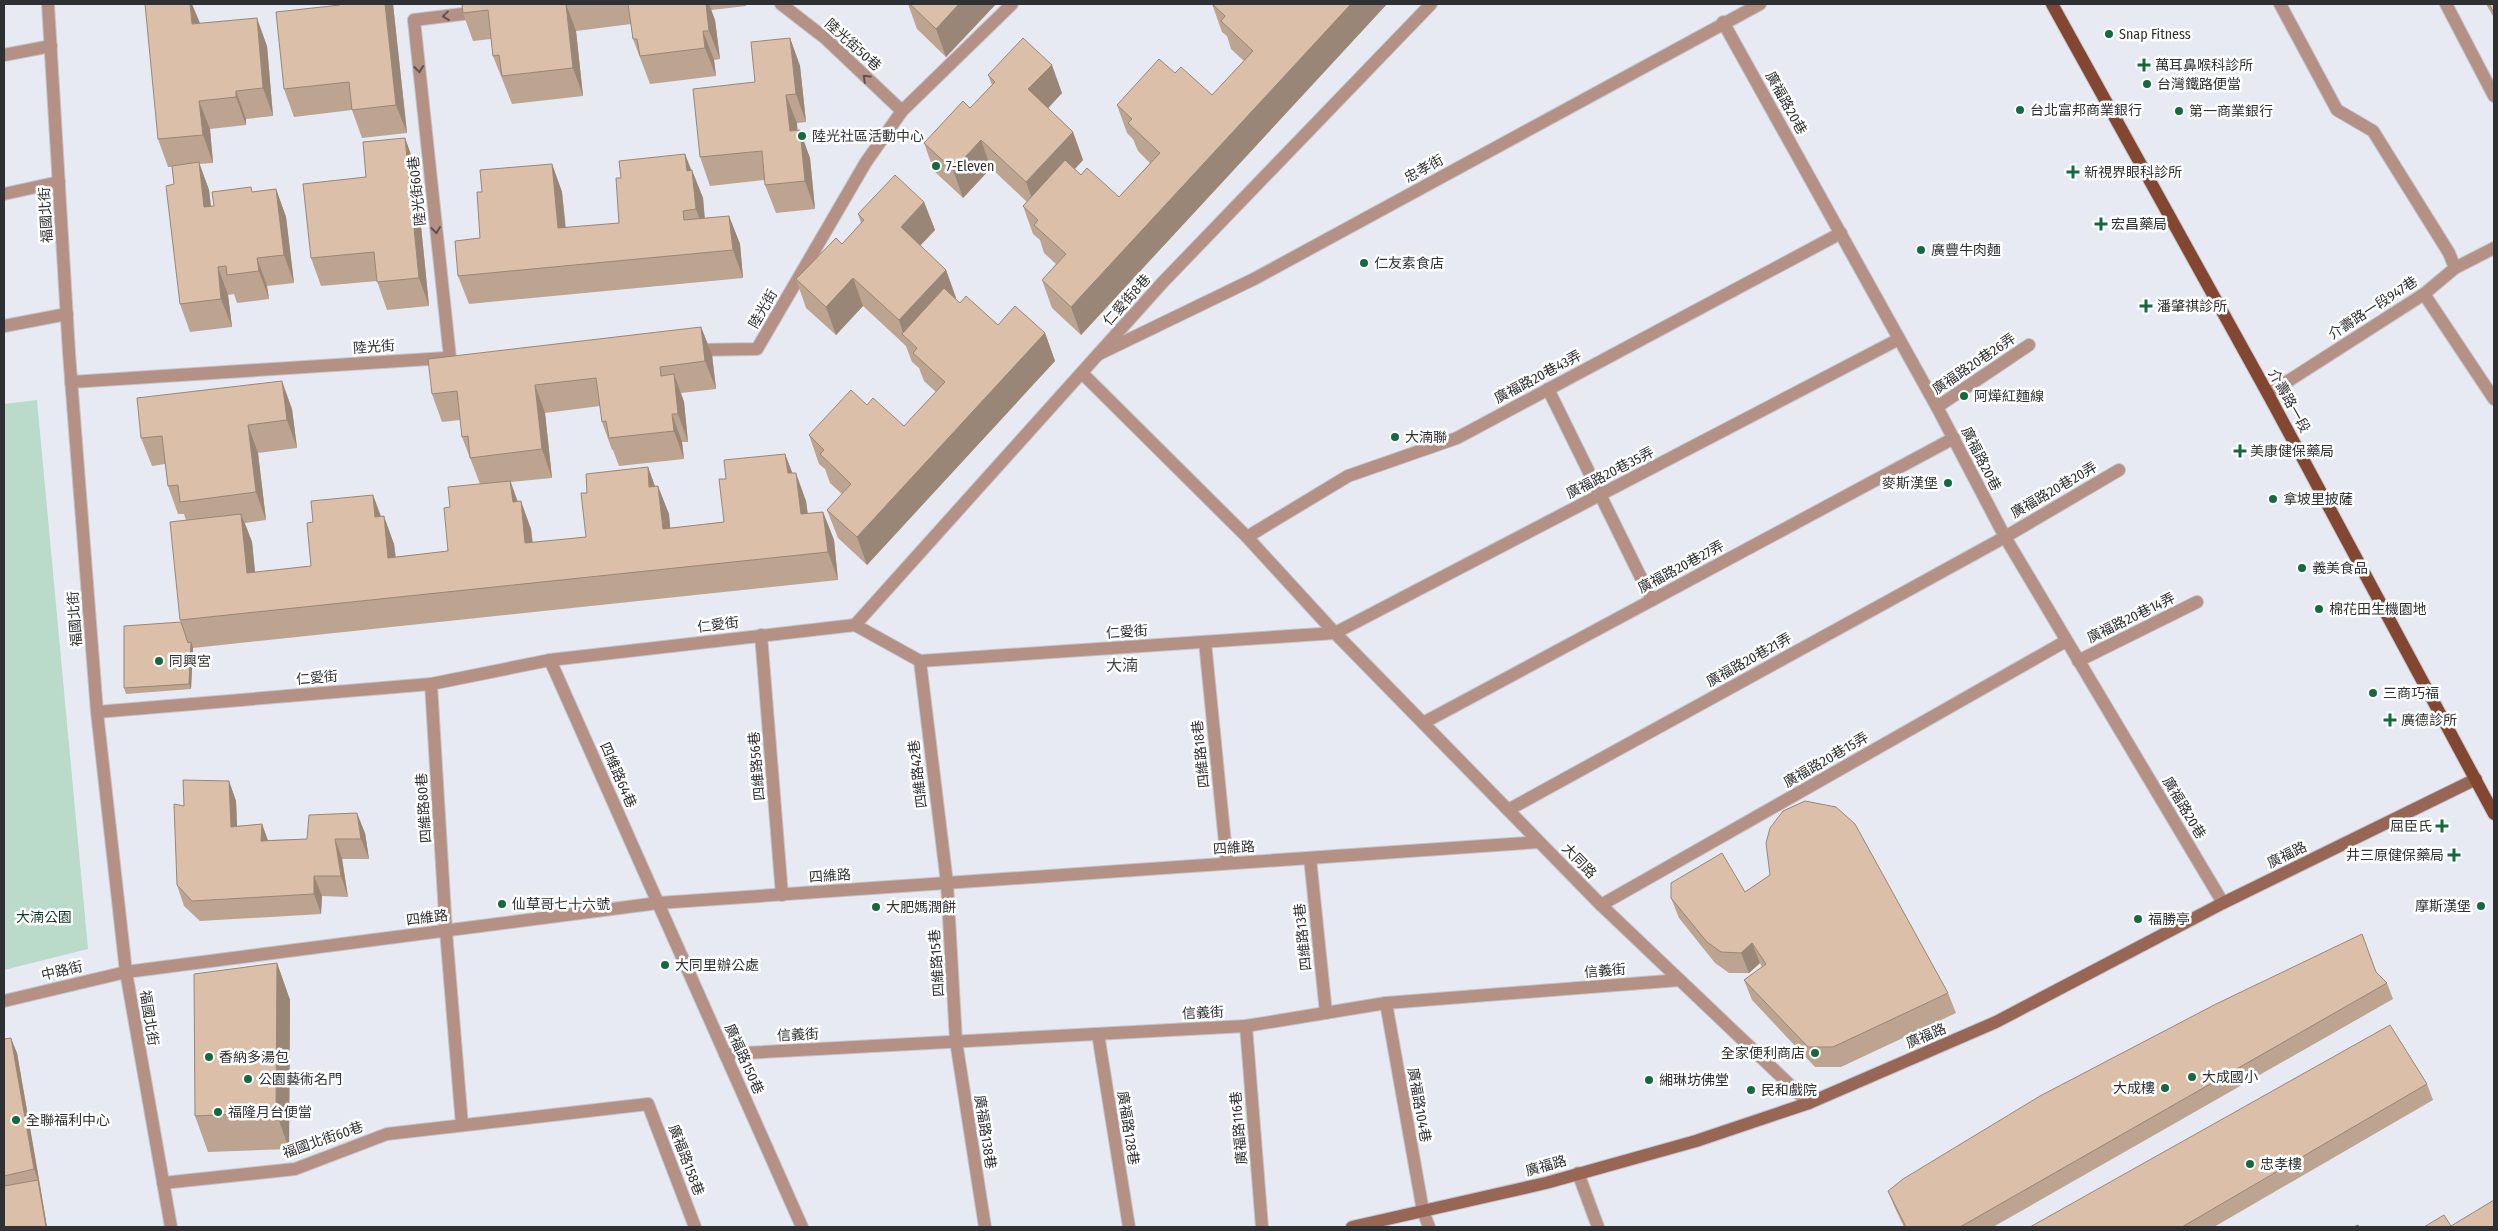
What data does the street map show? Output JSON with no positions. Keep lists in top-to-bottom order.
{
  "streets": {
    "main road": ["介壽路一段"],
    "street": [
      "陸光街50巷",
      "廣福路20巷",
      "忠孝街",
      "陸光街60巷",
      "福國北街",
      "仁愛街8巷",
      "介壽路一段947巷",
      "陸光街",
      "廣福路20巷26弄",
      "廣福路20巷43弄",
      "廣福路20巷35弄",
      "廣福路20巷20弄",
      "廣福路20巷27弄",
      "廣福路20巷14弄",
      "仁愛街",
      "廣福路20巷21弄",
      "四維路18巷",
      "廣福路20巷15弄",
      "四維路56巷",
      "四維路42巷",
      "四維路64巷",
      "四維路80巷",
      "四維路",
      "廣福路",
      "大同路",
      "四維路13巷",
      "四維路15巷",
      "中路街",
      "信義街",
      "廣福路150巷",
      "廣福路104巷",
      "廣福路128巷",
      "廣福路116巷",
      "廣福路138巷",
      "福國北街60巷",
      "廣福路158巷"
    ]
  },
  "crossings": [
    ["陸光街50巷", "陸光街"],
    ["廣福路20巷", "忠孝街"],
    ["廣福路20巷", "廣福路20巷26弄"],
    ["廣福路20巷", "廣福路20巷43弄"],
    ["廣福路20巷", "廣福路20巷35弄"],
    ["廣福路20巷", "廣福路20巷20弄"],
    ["廣福路20巷", "廣福路20巷27弄"],
    ["廣福路20巷", "廣福路20巷14弄"],
    ["廣福路20巷", "廣福路20巷21弄"],
    ["廣福路20巷", "廣福路20巷15弄"],
    ["廣福路20巷", "廣福路"],
    ["忠孝街", "仁愛街8巷"],
    ["陸光街60巷", "陸光街"],
    ["福國北街", "陸光街"],
    ["福國北街", "仁愛街"],
    ["福國北街", "四維路"],
    ["福國北街", "中路街"],
    ["福國北街", "福國北街60巷"],
    ["仁愛街8巷", "仁愛街"],
    ["仁愛街8巷", "大同路"],
    ["介壽路一段947巷", "介壽路一段"],
    ["廣福路20巷43弄", "大同路"],
    ["介壽路一段", "廣福路"],
    ["廣福路20巷35弄", "仁愛街"],
    ["廣福路20巷35弄", "大同路"],
    ["廣福路20巷20弄", "廣福路20巷21弄"],
    ["廣福路20巷27弄", "大同路"],
    ["仁愛街", "四維路18巷"],
    ["仁愛街", "四維路56巷"],
    ["仁愛街", "四維路42巷"],
    ["仁愛街", "四維路64巷"],
    ["仁愛街", "四維路80巷"],
    ["仁愛街", "大同路"],
    ["廣福路20巷21弄", "大同路"],
    ["四維路18巷", "四維路"],
    ["廣福路20巷15弄", "大同路"],
    ["四維路56巷", "四維路"],
    ["四維路42巷", "四維路"],
    ["四維路42巷", "四維路15巷"],
    ["四維路64巷", "四維路"],
    ["四維路64巷", "廣福路150巷"],
    ["四維路80巷", "四維路"],
    ["四維路80巷", "福國北街60巷"],
    ["四維路", "大同路"],
    ["四維路", "四維路13巷"],
    ["四維路", "四維路15巷"],
    ["四維路", "中路街"],
    ["四維路", "廣福路150巷"],
    ["廣福路", "大同路"],
    ["廣福路", "廣福路104巷"],
    ["大同路", "信義街"],
    ["四維路13巷", "信義街"],
    ["四維路15巷", "信義街"],
    ["四維路15巷", "廣福路138巷"],
    ["信義街", "廣福路150巷"],
    ["信義街", "廣福路104巷"],
    ["信義街", "廣福路128巷"],
    ["信義街", "廣福路116巷"],
    ["信義街", "廣福路138巷"],
    ["福國北街60巷", "廣福路158巷"]
  ],
  "one_way": ["陸光街50巷", "陸光街60巷"],
  "districts": ["大湳"],
  "parks": ["大湳公園"],
  "places": {
    "other": [
      "Snap Fitness",
      "台灣鐵路便當",
      "台北富邦商業銀行",
      "第一商業銀行",
      "陸光社區活動中心",
      "7-Eleven",
      "廣豐牛肉麵",
      "仁友素食店",
      "阿燁紅麵線",
      "大湳聯",
      "麥斯漢堡",
      "拿坡里披薩",
      "義美食品",
      "棉花田生機園地",
      "同興宮",
      "三商巧福",
      "仙草哥七十六號",
      "摩斯漢堡",
      "大肥媽潤餅",
      "福勝亭",
      "大同里辦公處",
      "全家便利商店",
      "香納多湯包",
      "大成國小",
      "公園藝術名門",
      "緗琳坊佛堂",
      "大成樓",
      "民和戲院",
      "福隆月台便當",
      "全聯福利中心",
      "忠孝樓"
    ],
    "health": [
      "萬耳鼻喉科診所",
      "新視界眼科診所",
      "宏昌藥局",
      "潘肇祺診所",
      "美康健保藥局",
      "廣德診所",
      "屈臣氏",
      "井三原健保藥局"
    ]
  }
}
